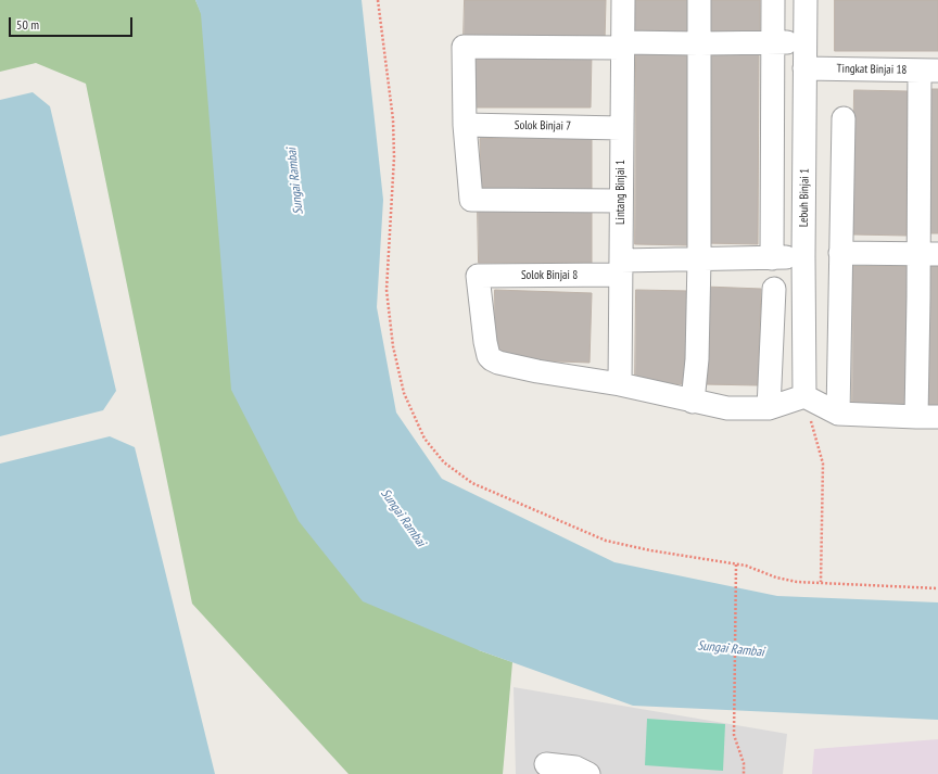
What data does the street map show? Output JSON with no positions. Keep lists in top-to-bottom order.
{
  "streets": {
    "street": [
      "Tingkat Binjai 18",
      "Solok Binjai 7",
      "Lintang Binjai 1",
      "Lebuh Binjai 1",
      "Solok Binjai 8"
    ]
  },
  "crossings": [
    ["Tingkat Binjai 18", "Lebuh Binjai 1"],
    ["Solok Binjai 7", "Lintang Binjai 1"],
    ["Lintang Binjai 1", "Solok Binjai 8"],
    ["Lebuh Binjai 1", "Solok Binjai 8"]
  ],
  "water": ["Sungai Rambai"],
  "scale_bar": "50 m"
}
